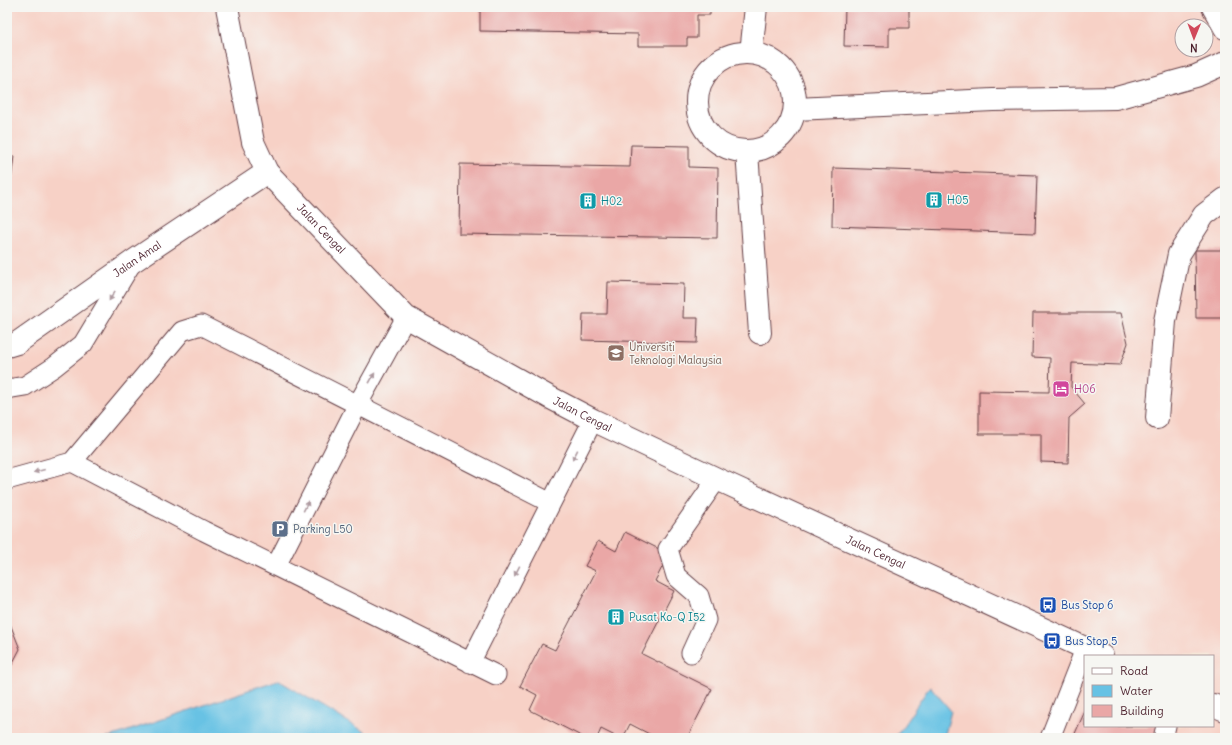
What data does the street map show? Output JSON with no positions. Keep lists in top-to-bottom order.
{
  "streets": {
    "street": ["Jalan Cengal", "Jalan Amal"]
  },
  "crossings": [
    ["Jalan Cengal", "Jalan Amal"]
  ],
  "places": {
    "building": ["H05", "H02", "Pusat Ko-Q I52"],
    "school or university": ["Universiti Teknologi Malaysia"],
    "hotel": ["H06"],
    "parking": ["Parking L50"],
    "bus stop": ["Bus Stop 6", "Bus Stop 5"]
  },
  "legend": ["Road", "Water", "Building"],
  "north": "bottom"
}
